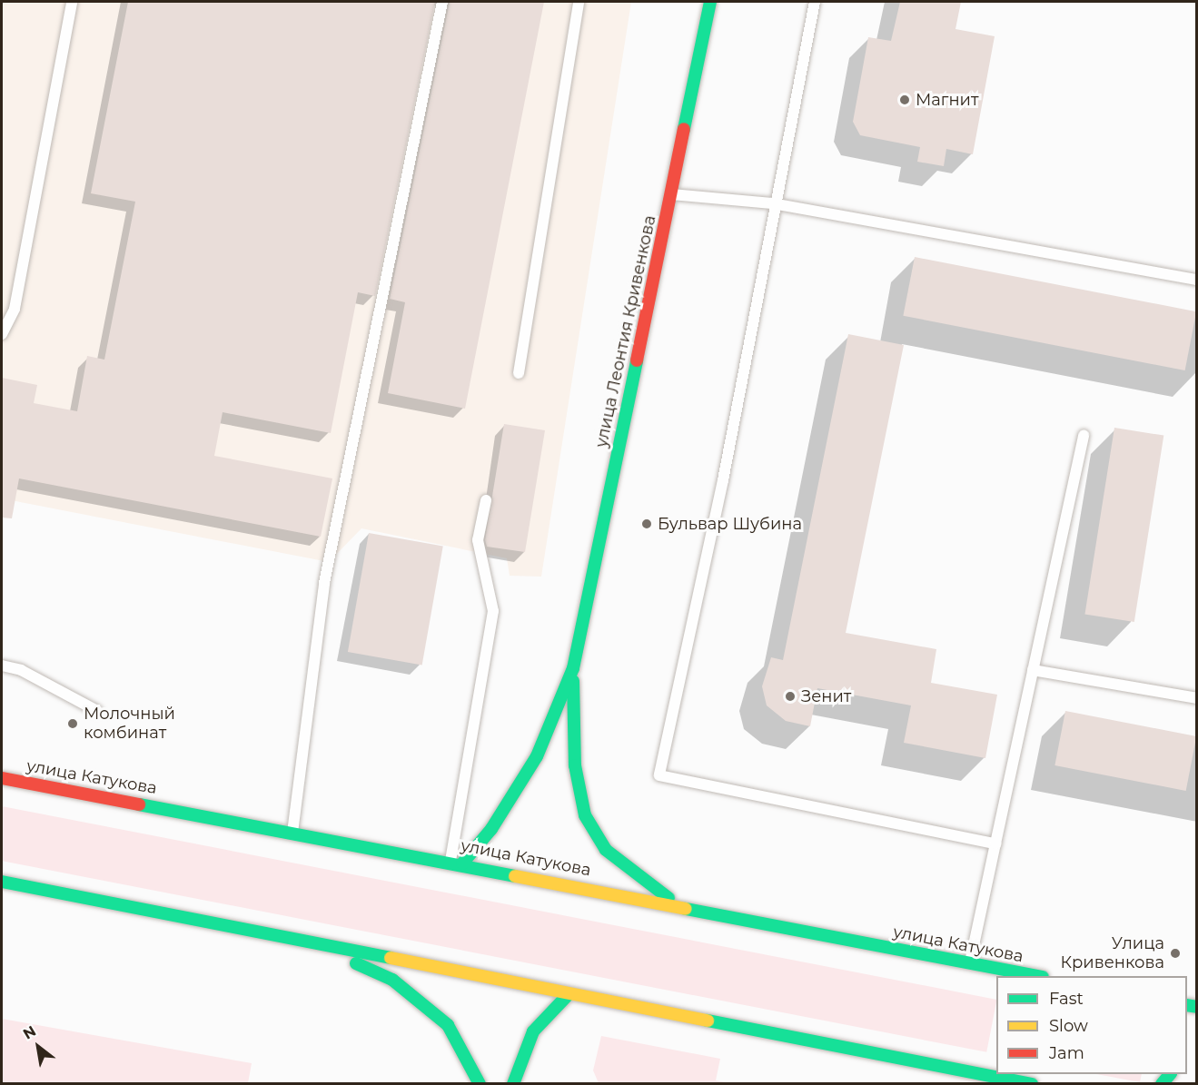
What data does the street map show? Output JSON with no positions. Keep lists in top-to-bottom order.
{
  "streets": {
    "main road": ["улица Леонтия Кривенкова", "улица Катукова"]
  },
  "places": [
    "Магнит",
    "Бульвар Шубина",
    "Зенит",
    "Молочный комбинат",
    "Улица Кривенкова"
  ],
  "legend": ["Fast", "Slow", "Jam"],
  "north": "top left"
}
